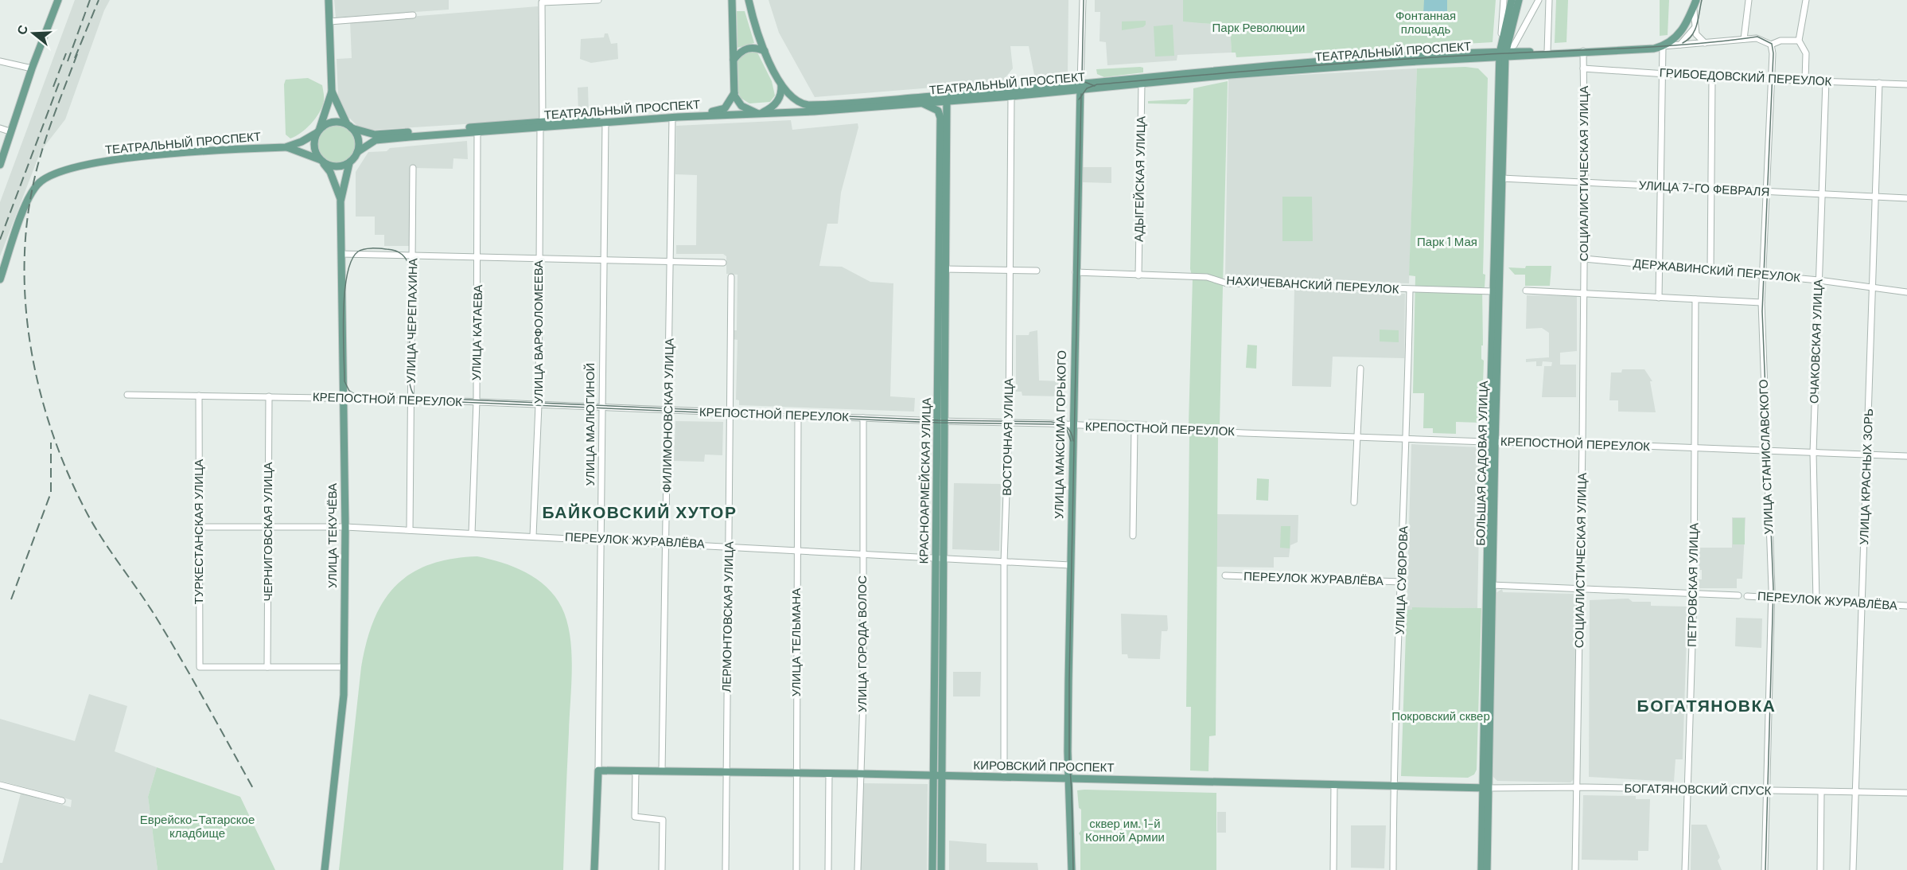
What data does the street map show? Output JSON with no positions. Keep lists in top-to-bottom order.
{
  "streets": {
    "main road": [
      "ТЕАТРАЛЬНЫЙ ПРОСПЕКТ",
      "УЛИЦА МАЛЮГИНОЙ",
      "УЛИЦА МАКСИМА ГОРЬКОГО",
      "БОЛЬШАЯ САДОВАЯ УЛИЦА",
      "КРАСНОАРМЕЙСКАЯ УЛИЦА",
      "УЛИЦА ТЕКУЧЁВА",
      "КИРОВСКИЙ ПРОСПЕКТ"
    ],
    "street": [
      "ГРИБОЕДОВСКИЙ ПЕРЕУЛОК",
      "СОЦИАЛИСТИЧЕСКАЯ УЛИЦА",
      "АДЫГЕЙСКАЯ УЛИЦА",
      "УЛИЦА 7-ГО ФЕВРАЛЯ",
      "ДЕРЖАВИНСКИЙ ПЕРЕУЛОК",
      "НАХИЧЕВАНСКИЙ ПЕРЕУЛОК",
      "УЛИЦА ЧЕРЕПАХИНА",
      "УЛИЦА ВАРФОЛОМЕЕВА",
      "УЛИЦА КАТАЕВА",
      "ОЧАКОВСКАЯ УЛИЦА",
      "КРЕПОСТНОЙ ПЕРЕУЛОК",
      "ФИЛИМОНОВСКАЯ УЛИЦА",
      "ВОСТОЧНАЯ УЛИЦА",
      "УЛИЦА СТАНИСЛАВСКОГО",
      "УЛИЦА КРАСНЫХ ЗОРЬ",
      "ТУРКЕСТАНСКАЯ УЛИЦА",
      "ЧЕРНИГОВСКАЯ УЛИЦА",
      "ПЕРЕУЛОК ЖУРАВЛЁВА",
      "УЛИЦА СУВОРОВА",
      "ПЕТРОВСКАЯ УЛИЦА",
      "ЛЕРМОНТОВСКАЯ УЛИЦА",
      "УЛИЦА ТЕЛЬМАНА",
      "УЛИЦА ГОРОДА ВОЛОС",
      "БОГАТЯНОВСКИЙ СПУСК"
    ]
  },
  "crossings": [
    ["ТЕАТРАЛЬНЫЙ ПРОСПЕКТ", "СОЦИАЛИСТИЧЕСКАЯ УЛИЦА"],
    ["ТЕАТРАЛЬНЫЙ ПРОСПЕКТ", "АДЫГЕЙСКАЯ УЛИЦА"],
    ["ТЕАТРАЛЬНЫЙ ПРОСПЕКТ", "УЛИЦА ВАРФОЛОМЕЕВА"],
    ["ТЕАТРАЛЬНЫЙ ПРОСПЕКТ", "УЛИЦА КАТАЕВА"],
    ["ТЕАТРАЛЬНЫЙ ПРОСПЕКТ", "ФИЛИМОНОВСКАЯ УЛИЦА"],
    ["ТЕАТРАЛЬНЫЙ ПРОСПЕКТ", "УЛИЦА МАЛЮГИНОЙ"],
    ["ТЕАТРАЛЬНЫЙ ПРОСПЕКТ", "УЛИЦА МАКСИМА ГОРЬКОГО"],
    ["ТЕАТРАЛЬНЫЙ ПРОСПЕКТ", "ВОСТОЧНАЯ УЛИЦА"],
    ["ТЕАТРАЛЬНЫЙ ПРОСПЕКТ", "УЛИЦА СТАНИСЛАВСКОГО"],
    ["ТЕАТРАЛЬНЫЙ ПРОСПЕКТ", "БОЛЬШАЯ САДОВАЯ УЛИЦА"],
    ["ТЕАТРАЛЬНЫЙ ПРОСПЕКТ", "КРАСНОАРМЕЙСКАЯ УЛИЦА"],
    ["ТЕАТРАЛЬНЫЙ ПРОСПЕКТ", "УЛИЦА ТЕКУЧЁВА"],
    ["ГРИБОЕДОВСКИЙ ПЕРЕУЛОК", "СОЦИАЛИСТИЧЕСКАЯ УЛИЦА"],
    ["ГРИБОЕДОВСКИЙ ПЕРЕУЛОК", "ОЧАКОВСКАЯ УЛИЦА"],
    ["ГРИБОЕДОВСКИЙ ПЕРЕУЛОК", "УЛИЦА СТАНИСЛАВСКОГО"],
    ["ГРИБОЕДОВСКИЙ ПЕРЕУЛОК", "УЛИЦА КРАСНЫХ ЗОРЬ"],
    ["СОЦИАЛИСТИЧЕСКАЯ УЛИЦА", "УЛИЦА 7-ГО ФЕВРАЛЯ"],
    ["СОЦИАЛИСТИЧЕСКАЯ УЛИЦА", "ДЕРЖАВИНСКИЙ ПЕРЕУЛОК"],
    ["СОЦИАЛИСТИЧЕСКАЯ УЛИЦА", "КРЕПОСТНОЙ ПЕРЕУЛОК"],
    ["СОЦИАЛИСТИЧЕСКАЯ УЛИЦА", "БОГАТЯНОВСКИЙ СПУСК"],
    ["АДЫГЕЙСКАЯ УЛИЦА", "НАХИЧЕВАНСКИЙ ПЕРЕУЛОК"],
    ["УЛИЦА 7-ГО ФЕВРАЛЯ", "ОЧАКОВСКАЯ УЛИЦА"],
    ["УЛИЦА 7-ГО ФЕВРАЛЯ", "УЛИЦА СТАНИСЛАВСКОГО"],
    ["УЛИЦА 7-ГО ФЕВРАЛЯ", "БОЛЬШАЯ САДОВАЯ УЛИЦА"],
    ["УЛИЦА 7-ГО ФЕВРАЛЯ", "УЛИЦА КРАСНЫХ ЗОРЬ"],
    ["ДЕРЖАВИНСКИЙ ПЕРЕУЛОК", "ОЧАКОВСКАЯ УЛИЦА"],
    ["ДЕРЖАВИНСКИЙ ПЕРЕУЛОК", "УЛИЦА СТАНИСЛАВСКОГО"],
    ["ДЕРЖАВИНСКИЙ ПЕРЕУЛОК", "УЛИЦА КРАСНЫХ ЗОРЬ"],
    ["НАХИЧЕВАНСКИЙ ПЕРЕУЛОК", "УЛИЦА МАКСИМА ГОРЬКОГО"],
    ["НАХИЧЕВАНСКИЙ ПЕРЕУЛОК", "БОЛЬШАЯ САДОВАЯ УЛИЦА"],
    ["НАХИЧЕВАНСКИЙ ПЕРЕУЛОК", "УЛИЦА СУВОРОВА"],
    ["УЛИЦА ЧЕРЕПАХИНА", "КРЕПОСТНОЙ ПЕРЕУЛОК"],
    ["УЛИЦА ЧЕРЕПАХИНА", "ПЕРЕУЛОК ЖУРАВЛЁВА"],
    ["УЛИЦА ВАРФОЛОМЕЕВА", "КРЕПОСТНОЙ ПЕРЕУЛОК"],
    ["УЛИЦА ВАРФОЛОМЕЕВА", "ПЕРЕУЛОК ЖУРАВЛЁВА"],
    ["УЛИЦА КАТАЕВА", "КРЕПОСТНОЙ ПЕРЕУЛОК"],
    ["УЛИЦА КАТАЕВА", "ПЕРЕУЛОК ЖУРАВЛЁВА"],
    ["ОЧАКОВСКАЯ УЛИЦА", "КРЕПОСТНОЙ ПЕРЕУЛОК"],
    ["ОЧАКОВСКАЯ УЛИЦА", "ПЕРЕУЛОК ЖУРАВЛЁВА"],
    ["КРЕПОСТНОЙ ПЕРЕУЛОК", "ФИЛИМОНОВСКАЯ УЛИЦА"],
    ["КРЕПОСТНОЙ ПЕРЕУЛОК", "УЛИЦА МАЛЮГИНОЙ"],
    ["КРЕПОСТНОЙ ПЕРЕУЛОК", "УЛИЦА МАКСИМА ГОРЬКОГО"],
    ["КРЕПОСТНОЙ ПЕРЕУЛОК", "ВОСТОЧНАЯ УЛИЦА"],
    ["КРЕПОСТНОЙ ПЕРЕУЛОК", "УЛИЦА СТАНИСЛАВСКОГО"],
    ["КРЕПОСТНОЙ ПЕРЕУЛОК", "БОЛЬШАЯ САДОВАЯ УЛИЦА"],
    ["КРЕПОСТНОЙ ПЕРЕУЛОК", "УЛИЦА КРАСНЫХ ЗОРЬ"],
    ["КРЕПОСТНОЙ ПЕРЕУЛОК", "КРАСНОАРМЕЙСКАЯ УЛИЦА"],
    ["КРЕПОСТНОЙ ПЕРЕУЛОК", "ТУРКЕСТАНСКАЯ УЛИЦА"],
    ["КРЕПОСТНОЙ ПЕРЕУЛОК", "ЧЕРНИГОВСКАЯ УЛИЦА"],
    ["КРЕПОСТНОЙ ПЕРЕУЛОК", "УЛИЦА ТЕКУЧЁВА"],
    ["КРЕПОСТНОЙ ПЕРЕУЛОК", "УЛИЦА СУВОРОВА"],
    ["КРЕПОСТНОЙ ПЕРЕУЛОК", "ПЕТРОВСКАЯ УЛИЦА"],
    ["КРЕПОСТНОЙ ПЕРЕУЛОК", "ЛЕРМОНТОВСКАЯ УЛИЦА"],
    ["КРЕПОСТНОЙ ПЕРЕУЛОК", "УЛИЦА ТЕЛЬМАНА"],
    ["КРЕПОСТНОЙ ПЕРЕУЛОК", "УЛИЦА ГОРОДА ВОЛОС"],
    ["ФИЛИМОНОВСКАЯ УЛИЦА", "ПЕРЕУЛОК ЖУРАВЛЁВА"],
    ["ФИЛИМОНОВСКАЯ УЛИЦА", "КИРОВСКИЙ ПРОСПЕКТ"],
    ["УЛИЦА МАЛЮГИНОЙ", "ПЕРЕУЛОК ЖУРАВЛЁВА"],
    ["УЛИЦА МАЛЮГИНОЙ", "КИРОВСКИЙ ПРОСПЕКТ"],
    ["УЛИЦА МАКСИМА ГОРЬКОГО", "ПЕРЕУЛОК ЖУРАВЛЁВА"],
    ["УЛИЦА МАКСИМА ГОРЬКОГО", "КИРОВСКИЙ ПРОСПЕКТ"],
    ["ВОСТОЧНАЯ УЛИЦА", "ПЕРЕУЛОК ЖУРАВЛЁВА"],
    ["ВОСТОЧНАЯ УЛИЦА", "КИРОВСКИЙ ПРОСПЕКТ"],
    ["УЛИЦА СТАНИСЛАВСКОГО", "ПЕРЕУЛОК ЖУРАВЛЁВА"],
    ["УЛИЦА СТАНИСЛАВСКОГО", "БОГАТЯНОВСКИЙ СПУСК"],
    ["БОЛЬШАЯ САДОВАЯ УЛИЦА", "КИРОВСКИЙ ПРОСПЕКТ"],
    ["БОЛЬШАЯ САДОВАЯ УЛИЦА", "БОГАТЯНОВСКИЙ СПУСК"],
    ["УЛИЦА КРАСНЫХ ЗОРЬ", "ПЕРЕУЛОК ЖУРАВЛЁВА"],
    ["УЛИЦА КРАСНЫХ ЗОРЬ", "БОГАТЯНОВСКИЙ СПУСК"],
    ["КРАСНОАРМЕЙСКАЯ УЛИЦА", "ПЕРЕУЛОК ЖУРАВЛЁВА"],
    ["КРАСНОАРМЕЙСКАЯ УЛИЦА", "КИРОВСКИЙ ПРОСПЕКТ"],
    ["ТУРКЕСТАНСКАЯ УЛИЦА", "ЧЕРНИГОВСКАЯ УЛИЦА"],
    ["ТУРКЕСТАНСКАЯ УЛИЦА", "ПЕРЕУЛОК ЖУРАВЛЁВА"],
    ["ЧЕРНИГОВСКАЯ УЛИЦА", "ПЕРЕУЛОК ЖУРАВЛЁВА"],
    ["УЛИЦА ТЕКУЧЁВА", "ПЕРЕУЛОК ЖУРАВЛЁВА"],
    ["ПЕРЕУЛОК ЖУРАВЛЁВА", "УЛИЦА СУВОРОВА"],
    ["ПЕРЕУЛОК ЖУРАВЛЁВА", "ЛЕРМОНТОВСКАЯ УЛИЦА"],
    ["ПЕРЕУЛОК ЖУРАВЛЁВА", "УЛИЦА ТЕЛЬМАНА"],
    ["ПЕРЕУЛОК ЖУРАВЛЁВА", "УЛИЦА ГОРОДА ВОЛОС"],
    ["УЛИЦА СУВОРОВА", "КИРОВСКИЙ ПРОСПЕКТ"],
    ["ПЕТРОВСКАЯ УЛИЦА", "БОГАТЯНОВСКИЙ СПУСК"],
    ["ЛЕРМОНТОВСКАЯ УЛИЦА", "КИРОВСКИЙ ПРОСПЕКТ"],
    ["УЛИЦА ТЕЛЬМАНА", "КИРОВСКИЙ ПРОСПЕКТ"],
    ["УЛИЦА ГОРОДА ВОЛОС", "КИРОВСКИЙ ПРОСПЕКТ"],
    ["КИРОВСКИЙ ПРОСПЕКТ", "БОГАТЯНОВСКИЙ СПУСК"]
  ],
  "districts": ["БАЙКОВСКИЙ ХУТОР", "БОГАТЯНОВКА"],
  "parks": [
    "Фонтанная площадь",
    "Парк Революции",
    "Парк 1 Мая",
    "Покровский сквер",
    "Еврейско-Татарское кладбище",
    "сквер им. 1-й Конной Армии"
  ],
  "north": "left"
}
